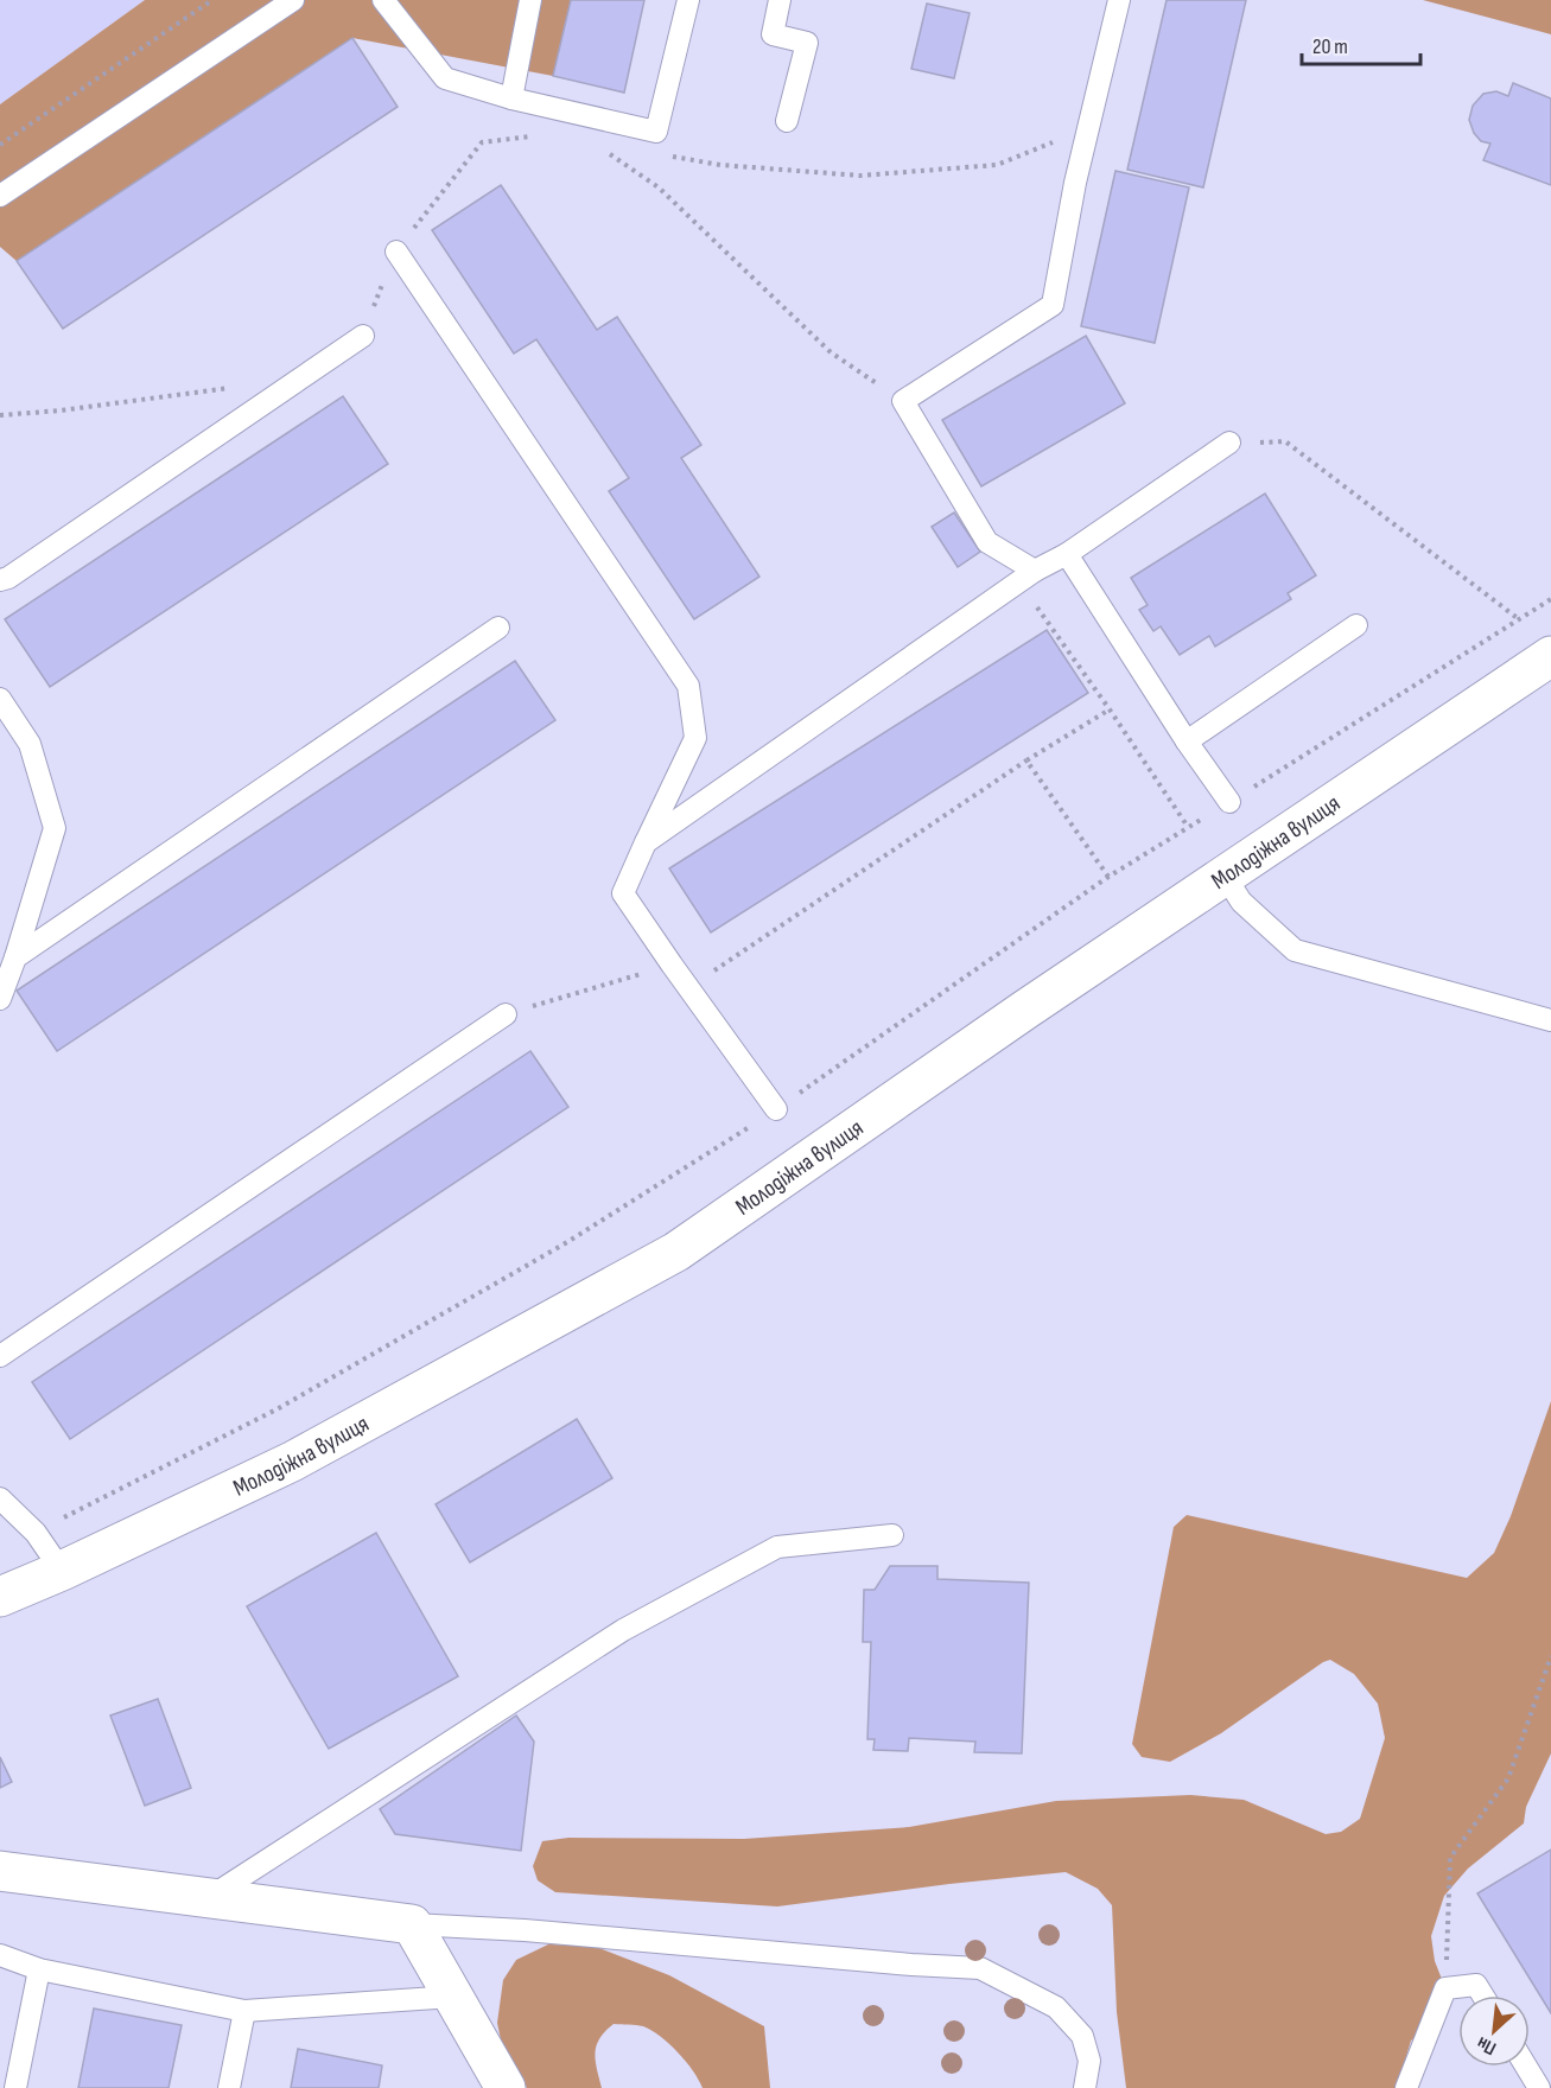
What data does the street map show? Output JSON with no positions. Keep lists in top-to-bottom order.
{
  "streets": {
    "street": ["Молодіжна вулиця"]
  },
  "scale_bar": "20 m",
  "north": "bottom left"
}
